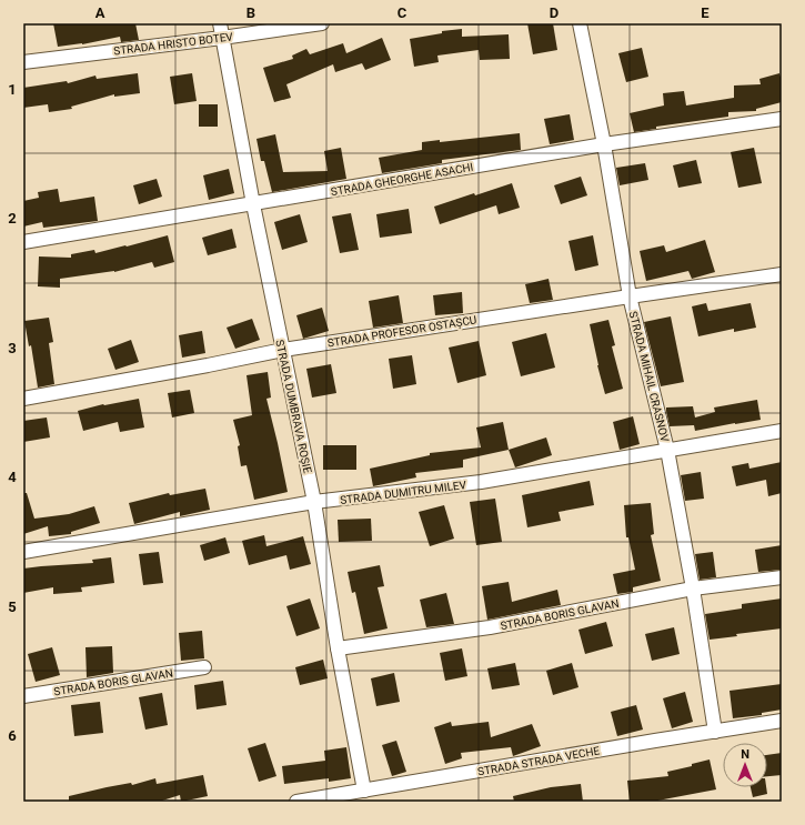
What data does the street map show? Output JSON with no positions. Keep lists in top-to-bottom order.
{
  "streets": {
    "street": [
      "STRADA HRISTO BOTEV",
      "STRADA GHEORGHE ASACHI",
      "STRADA PROFESOR OSTAȘCU",
      "STRADA MIHAIL CRASNOV",
      "STRADA DUMBRAVA ROȘIE",
      "STRADA DUMITRU MILEV",
      "STRADA BORIS GLAVAN",
      "STRADA STRADA VECHE"
    ]
  },
  "crossings": [
    ["STRADA HRISTO BOTEV", "STRADA DUMBRAVA ROȘIE"],
    ["STRADA GHEORGHE ASACHI", "STRADA MIHAIL CRASNOV"],
    ["STRADA GHEORGHE ASACHI", "STRADA DUMBRAVA ROȘIE"],
    ["STRADA PROFESOR OSTAȘCU", "STRADA MIHAIL CRASNOV"],
    ["STRADA PROFESOR OSTAȘCU", "STRADA DUMBRAVA ROȘIE"],
    ["STRADA MIHAIL CRASNOV", "STRADA DUMITRU MILEV"],
    ["STRADA MIHAIL CRASNOV", "STRADA BORIS GLAVAN"],
    ["STRADA MIHAIL CRASNOV", "STRADA STRADA VECHE"],
    ["STRADA DUMBRAVA ROȘIE", "STRADA DUMITRU MILEV"],
    ["STRADA DUMBRAVA ROȘIE", "STRADA BORIS GLAVAN"],
    ["STRADA DUMBRAVA ROȘIE", "STRADA STRADA VECHE"]
  ],
  "north": "top",
  "grid": {
    "columns": [
      "A",
      "B",
      "C",
      "D",
      "E"
    ],
    "rows": [
      "1",
      "2",
      "3",
      "4",
      "5",
      "6"
    ]
  }
}
